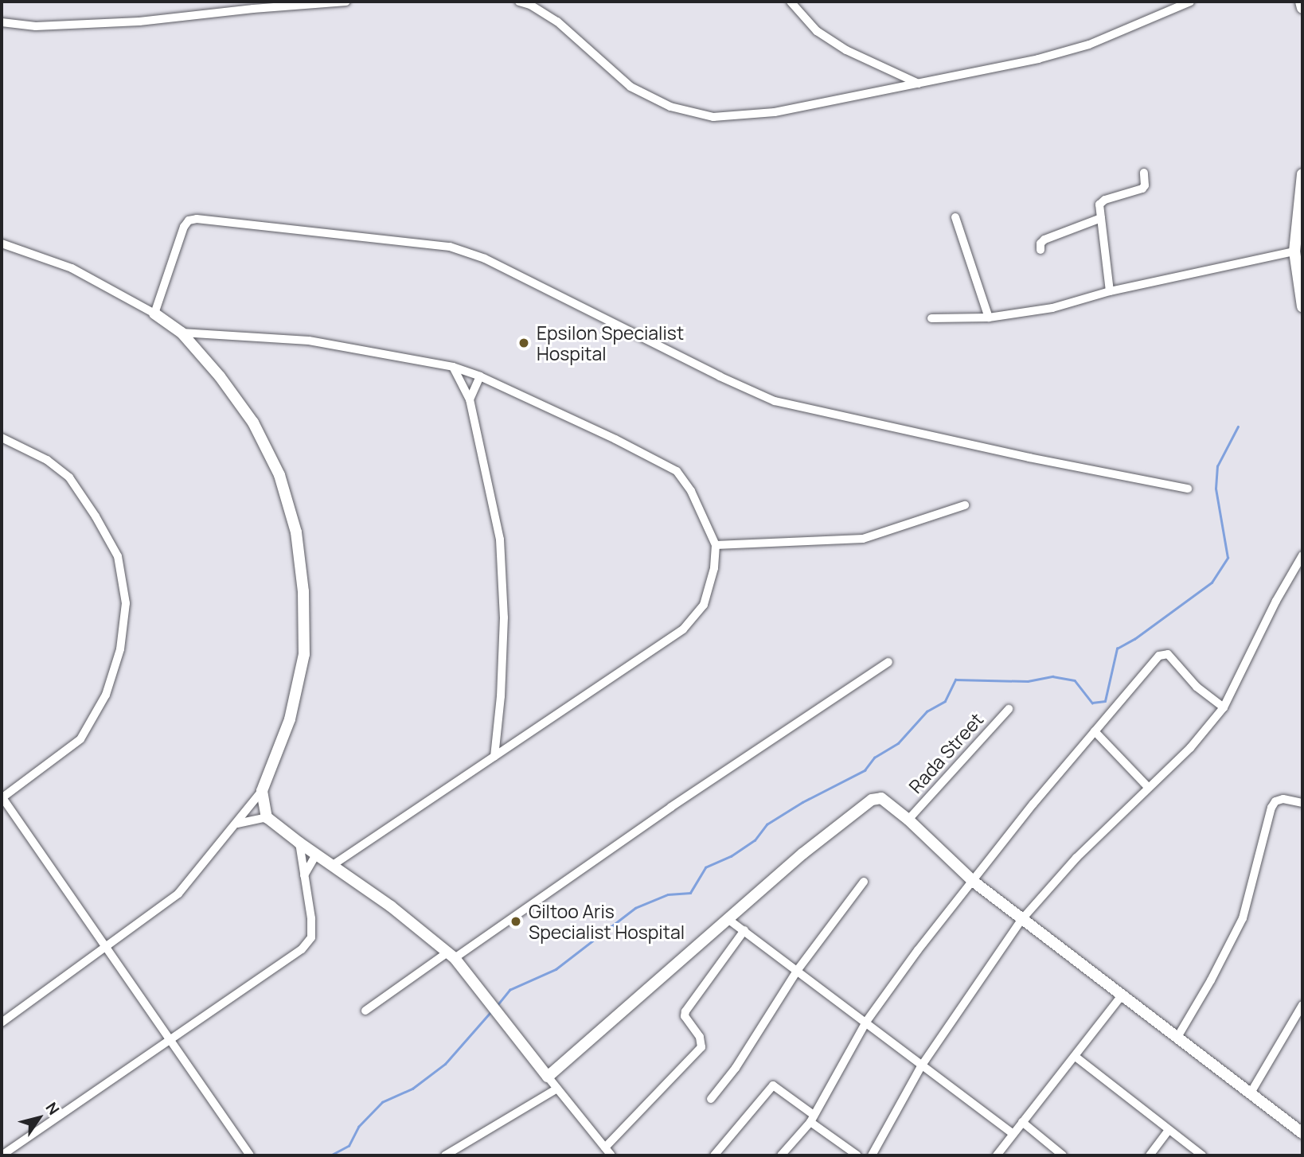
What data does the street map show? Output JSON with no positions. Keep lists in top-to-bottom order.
{
  "streets": {
    "street": ["Rada Street"]
  },
  "places": ["Epsilon Specialist Hospital", "Giltoo Aris Specialist Hospital"],
  "north": "top right"
}
